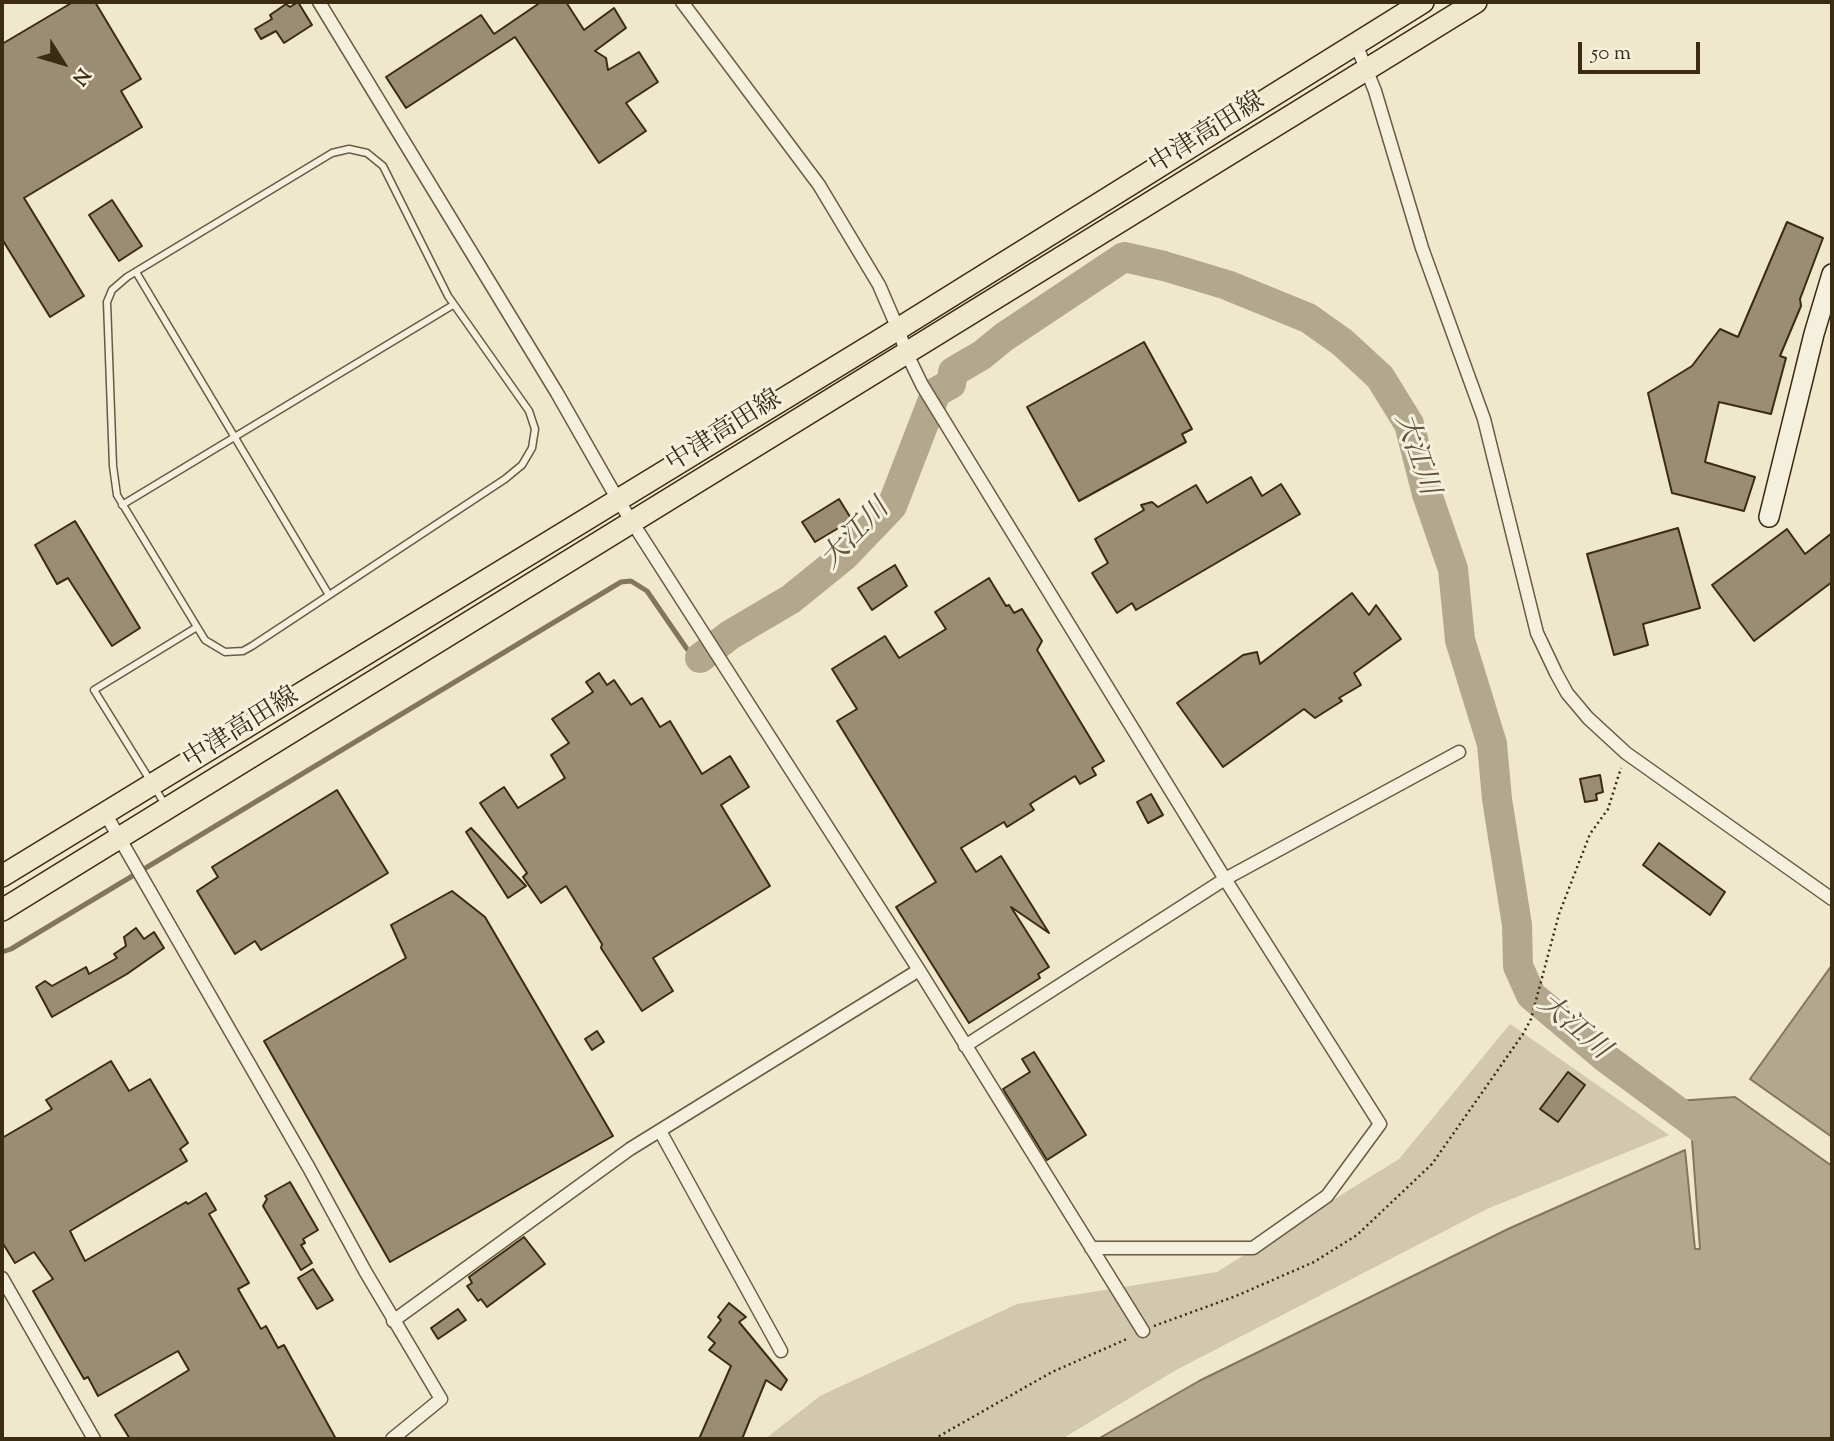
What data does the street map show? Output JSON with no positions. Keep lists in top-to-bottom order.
{
  "streets": {
    "main road": ["中津高田線"]
  },
  "water": ["大江川"],
  "scale_bar": "50 m",
  "north": "bottom right"
}
